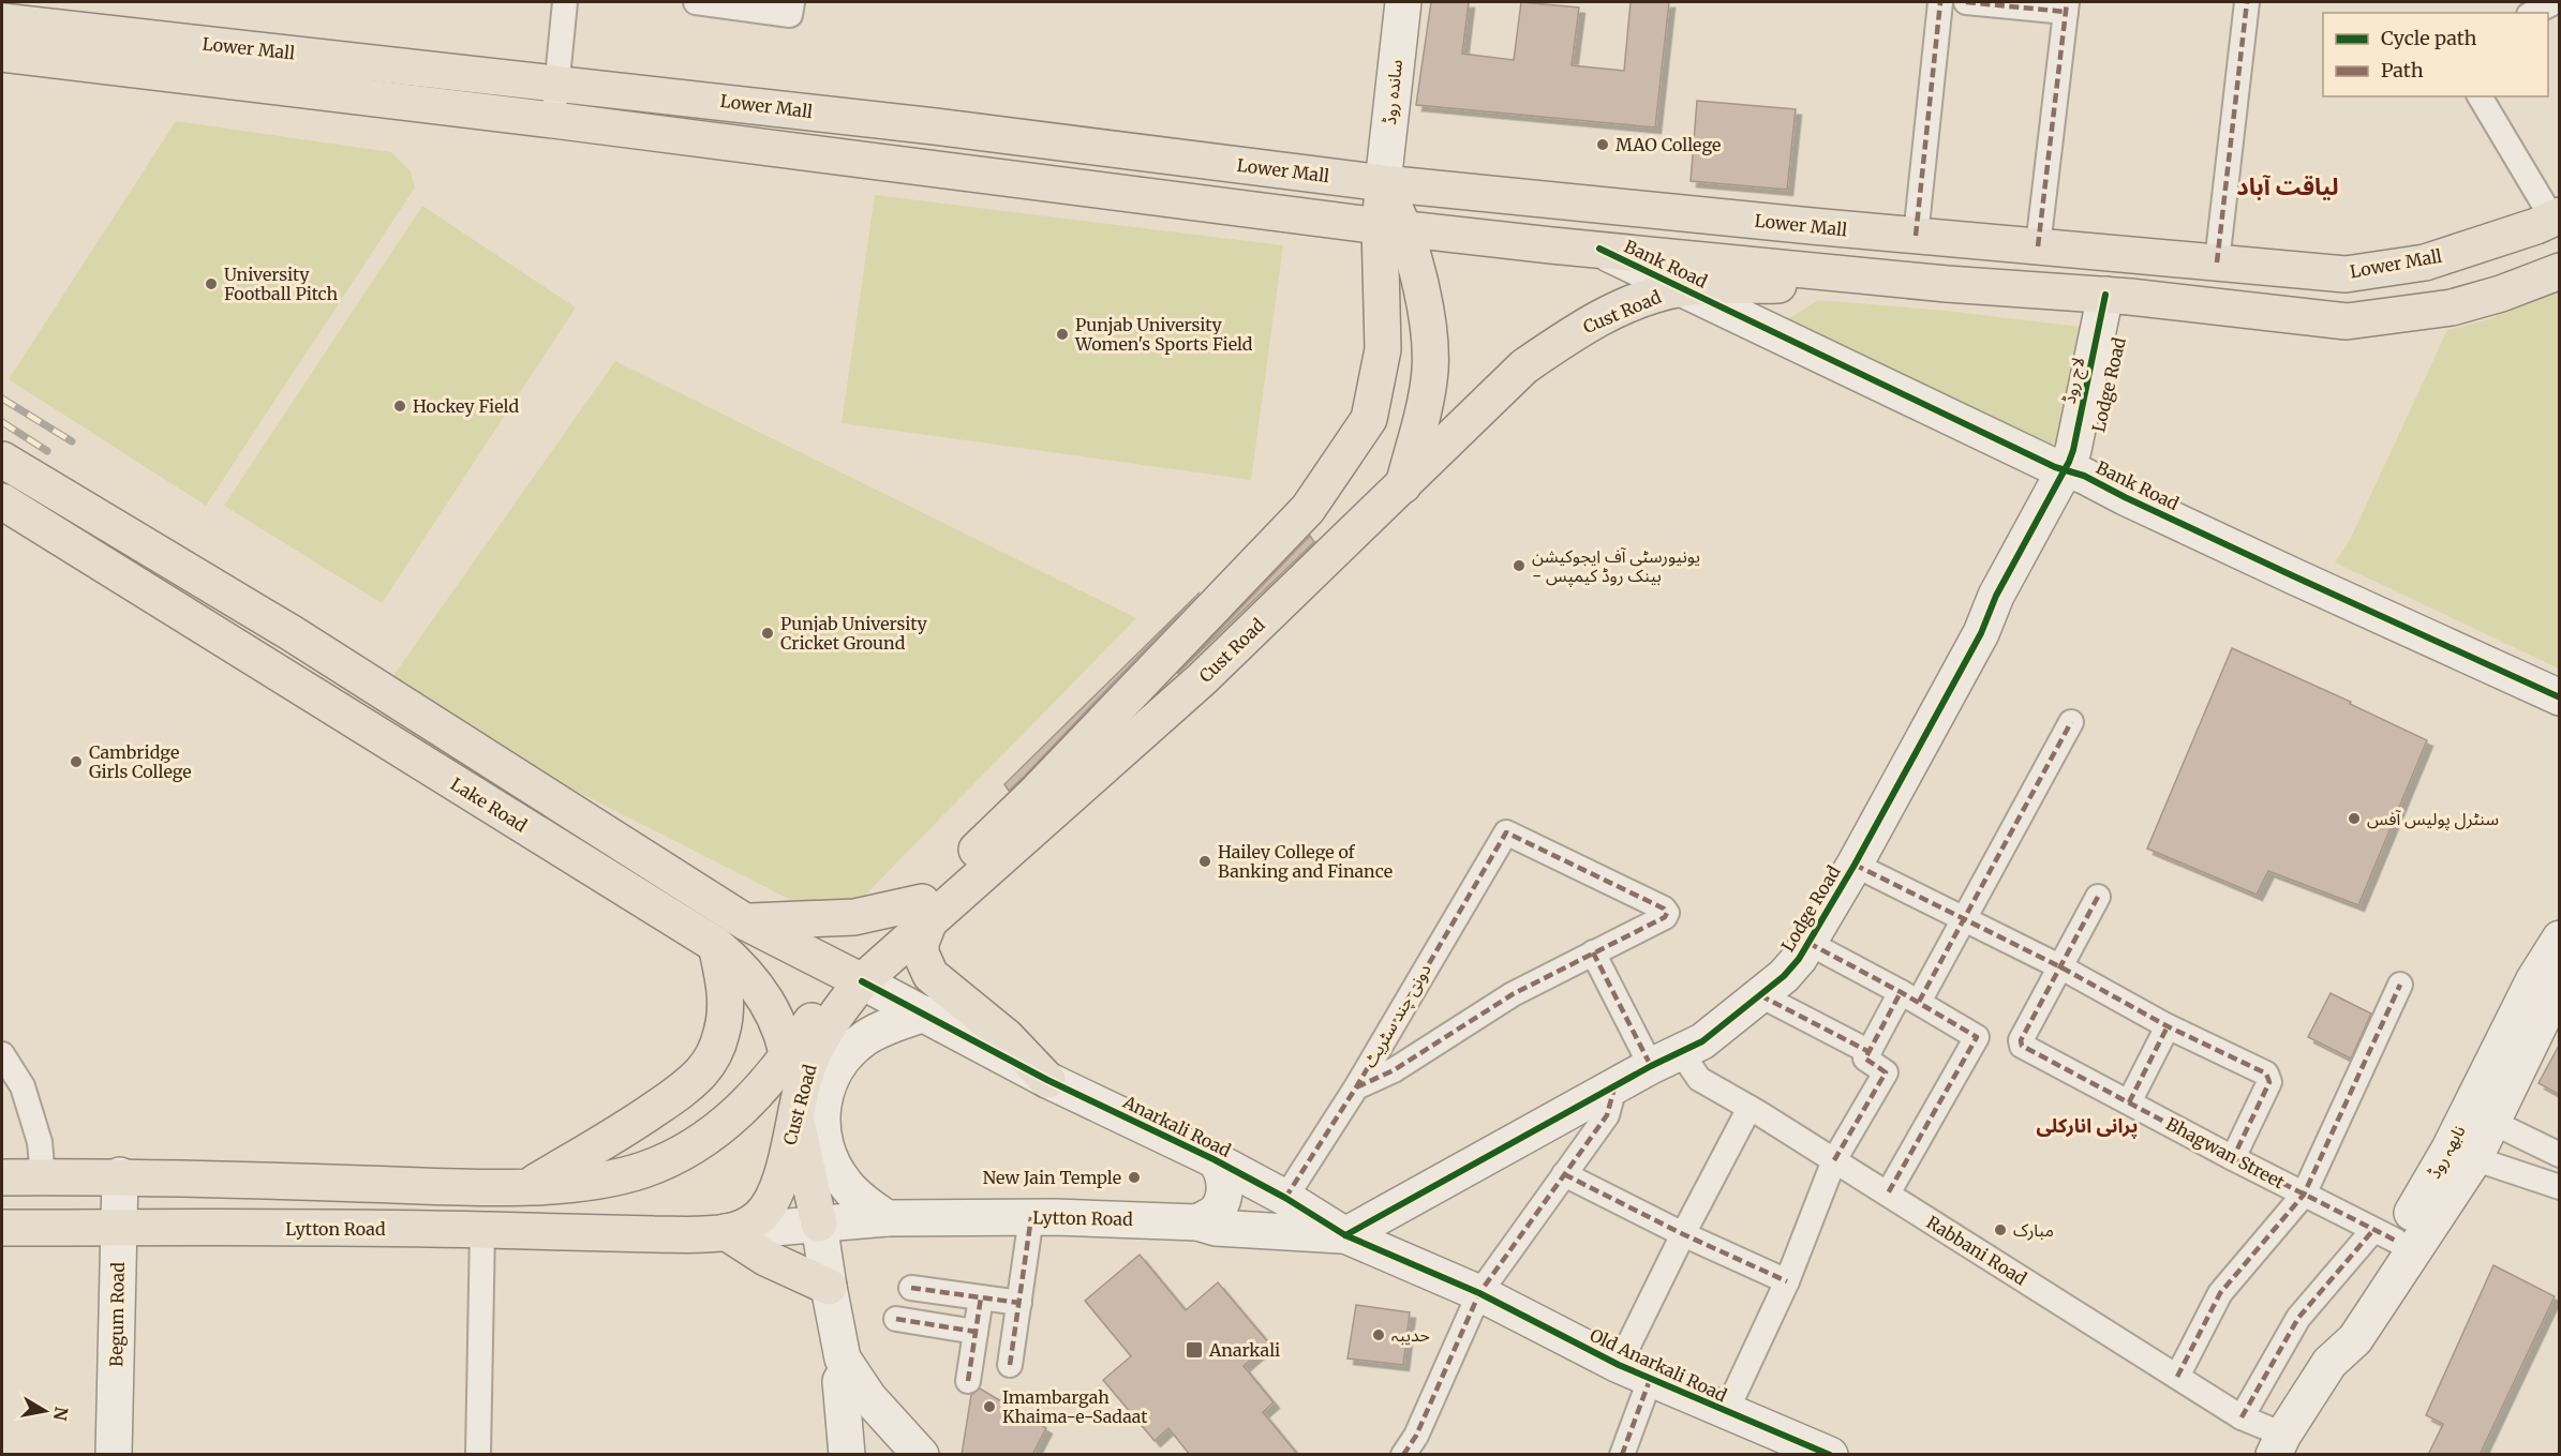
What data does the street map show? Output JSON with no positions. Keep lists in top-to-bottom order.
{
  "streets": {
    "main road": [
      "Lower Mall",
      "Cust Road",
      "Lake Road",
      "Lytton Road"
    ],
    "street": [
      "ساندہ روڈ",
      "Bank Road",
      "Lodge Road",
      "دونی چند سٹریٹ",
      "Anarkali Road",
      "نابھہ روڈ",
      "Bhagwan Street",
      "Rabbani Road",
      "Begum Road",
      "Old Anarkali Road"
    ],
    "cycle path": ["لاج روڈ"]
  },
  "crossings": [
    ["Lower Mall", "ساندہ روڈ"],
    ["Lower Mall", "Bank Road"],
    ["Lower Mall", "Cust Road"],
    ["Lower Mall", "Lodge Road"],
    ["Bank Road", "Cust Road"],
    ["Bank Road", "Lodge Road"],
    ["Cust Road", "Lake Road"],
    ["Cust Road", "Anarkali Road"],
    ["Cust Road", "Lytton Road"],
    ["Cust Road", "Begum Road"],
    ["Lodge Road", "Anarkali Road"],
    ["Lodge Road", "Lytton Road"],
    ["Lodge Road", "Rabbani Road"],
    ["Lake Road", "Lytton Road"],
    ["دونی چند سٹریٹ", "Anarkali Road"],
    ["دونی چند سٹریٹ", "Rabbani Road"],
    ["Anarkali Road", "Lytton Road"],
    ["Anarkali Road", "Old Anarkali Road"],
    ["نابھہ روڈ", "Bhagwan Street"],
    ["نابھہ روڈ", "Rabbani Road"],
    ["Lytton Road", "Begum Road"]
  ],
  "districts": ["لیاقت آباد", "پرانی انارکلی"],
  "places": {
    "other": [
      "MAO College",
      "University Football Pitch",
      "Punjab University Women's Sports Field",
      "Hockey Field",
      "یونیورسٹی آف ایجوکیشن - بینک روڈ کیمپس",
      "Punjab University Cricket Ground",
      "Cambridge Girls College",
      "سنٹرل پولیس آفس",
      "Hailey College of Banking and Finance",
      "New Jain Temple",
      "مبارک",
      "حدیبہ",
      "Imambargah Khaima-e-Sadaat"
    ],
    "transit": ["Anarkali"]
  },
  "legend": ["Cycle path", "Path"],
  "north": "right"
}
